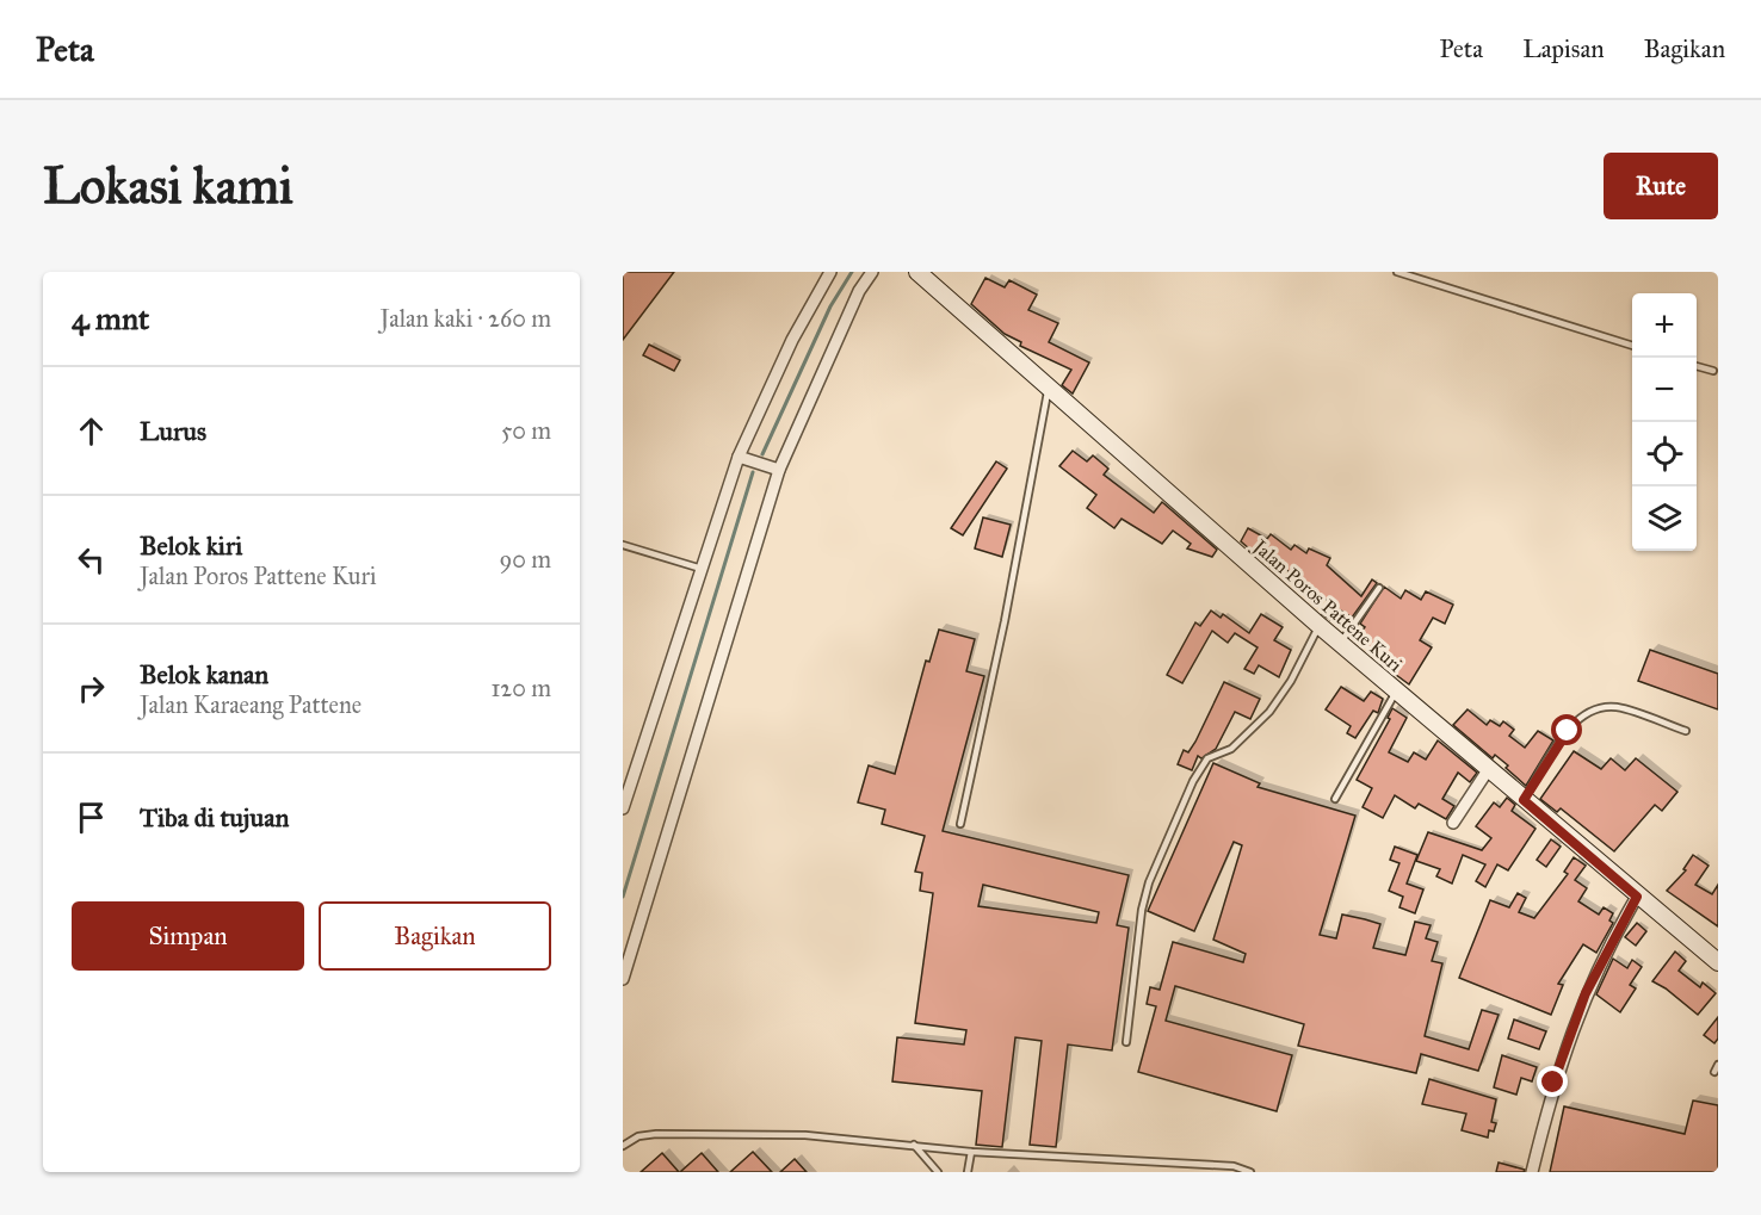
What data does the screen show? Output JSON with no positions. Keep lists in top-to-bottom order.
{
  "streets": {
    "street": ["Jalan Poros Pattene Kuri"]
  },
  "page": {
    "header": "Peta",
    "nav": ["Peta", "Lapisan", "Bagikan"],
    "buttons": [
      "Rute",
      ["Simpan", "Bagikan"]
    ],
    "title": "Lokasi kami",
    "heading": ["4 mnt", "Jalan kaki · 260 m"],
    "map_buttons": ["+", "−"],
    "list": [
      ["Lurus", "50 m"],
      ["Belok kiri", "Jalan Poros Pattene Kuri", "90 m"],
      ["Belok kanan", "Jalan Karaeang Pattene", "120 m"],
      "Tiba di tujuan"
    ]
  }
}
